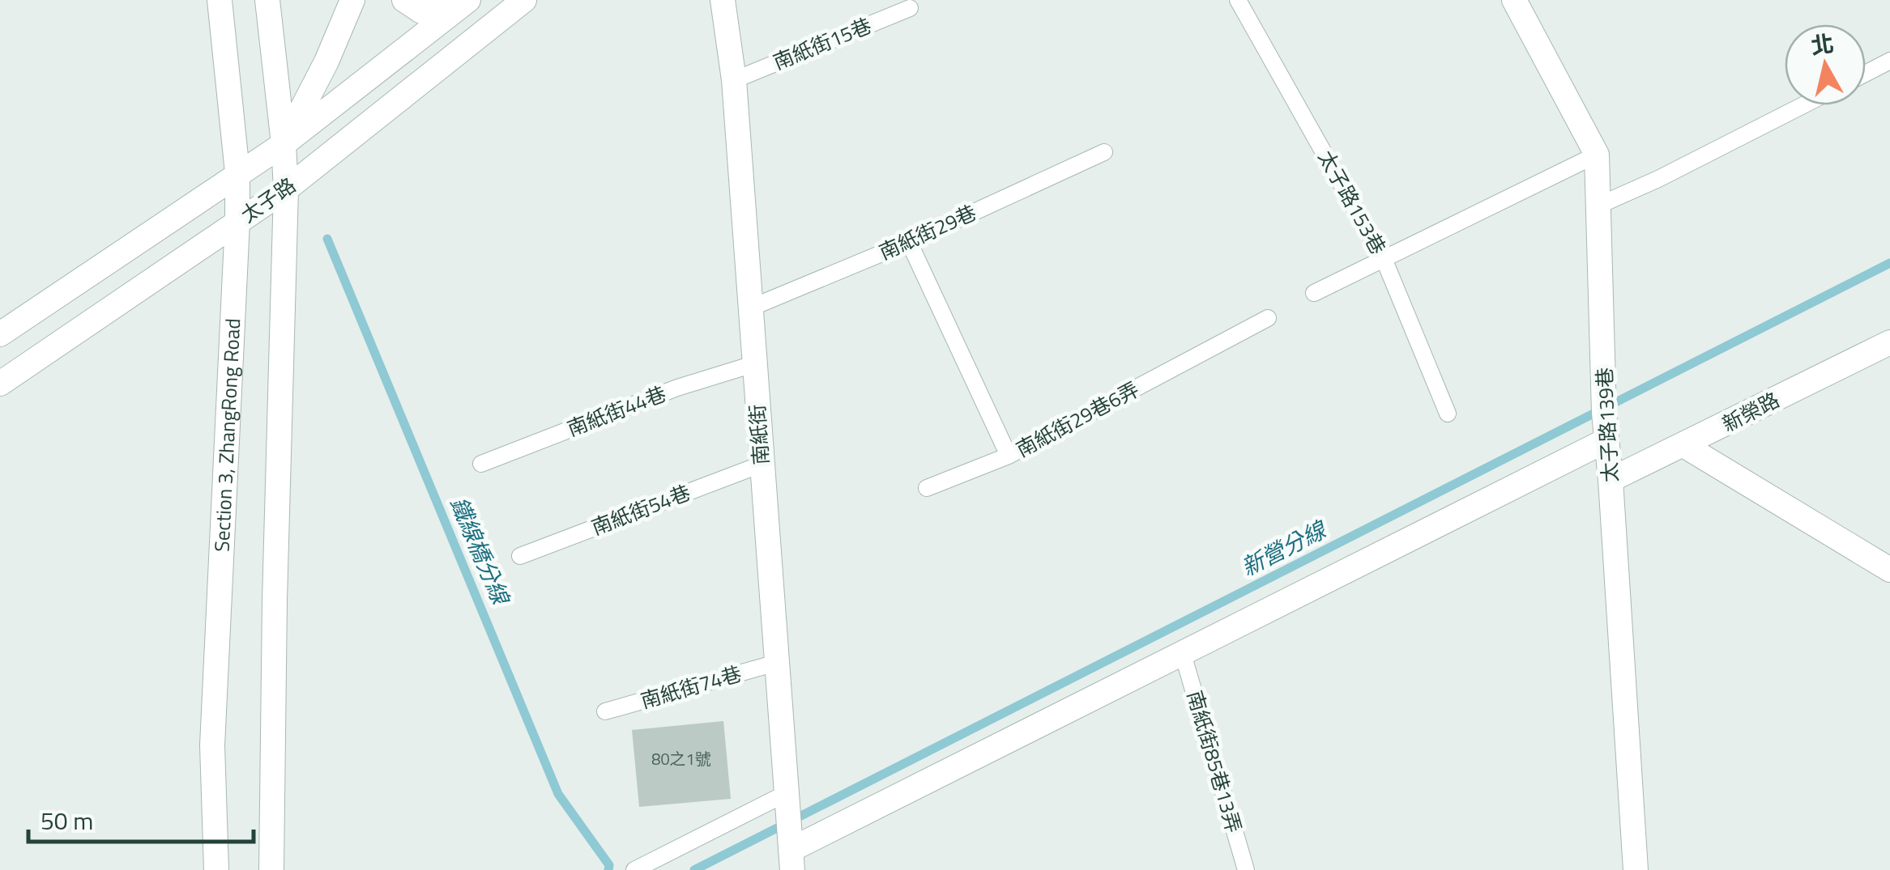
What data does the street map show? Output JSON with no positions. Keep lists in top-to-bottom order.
{
  "streets": {
    "street": [
      "太子路",
      "新榮路",
      "太子路139巷",
      "Section 3, ZhangRong Road",
      "南紙街"
    ],
    "lane": [
      "南紙街15巷",
      "太子路153巷",
      "南紙街29巷",
      "南紙街44巷",
      "南紙街29巷6弄",
      "南紙街54巷",
      "南紙街74巷",
      "南紙街85巷13弄"
    ]
  },
  "crossings": [
    ["南紙街15巷", "南紙街"],
    ["太子路", "Section 3, ZhangRong Road"],
    ["南紙街29巷", "南紙街29巷6弄"],
    ["南紙街29巷", "南紙街"],
    ["南紙街44巷", "南紙街"],
    ["新榮路", "太子路139巷"],
    ["南紙街", "南紙街54巷"],
    ["南紙街", "南紙街74巷"]
  ],
  "water": ["新營分線", "鐵線橋分線"],
  "house_numbers": ["80之1號"],
  "scale_bar": "50 m",
  "north": "top"
}
